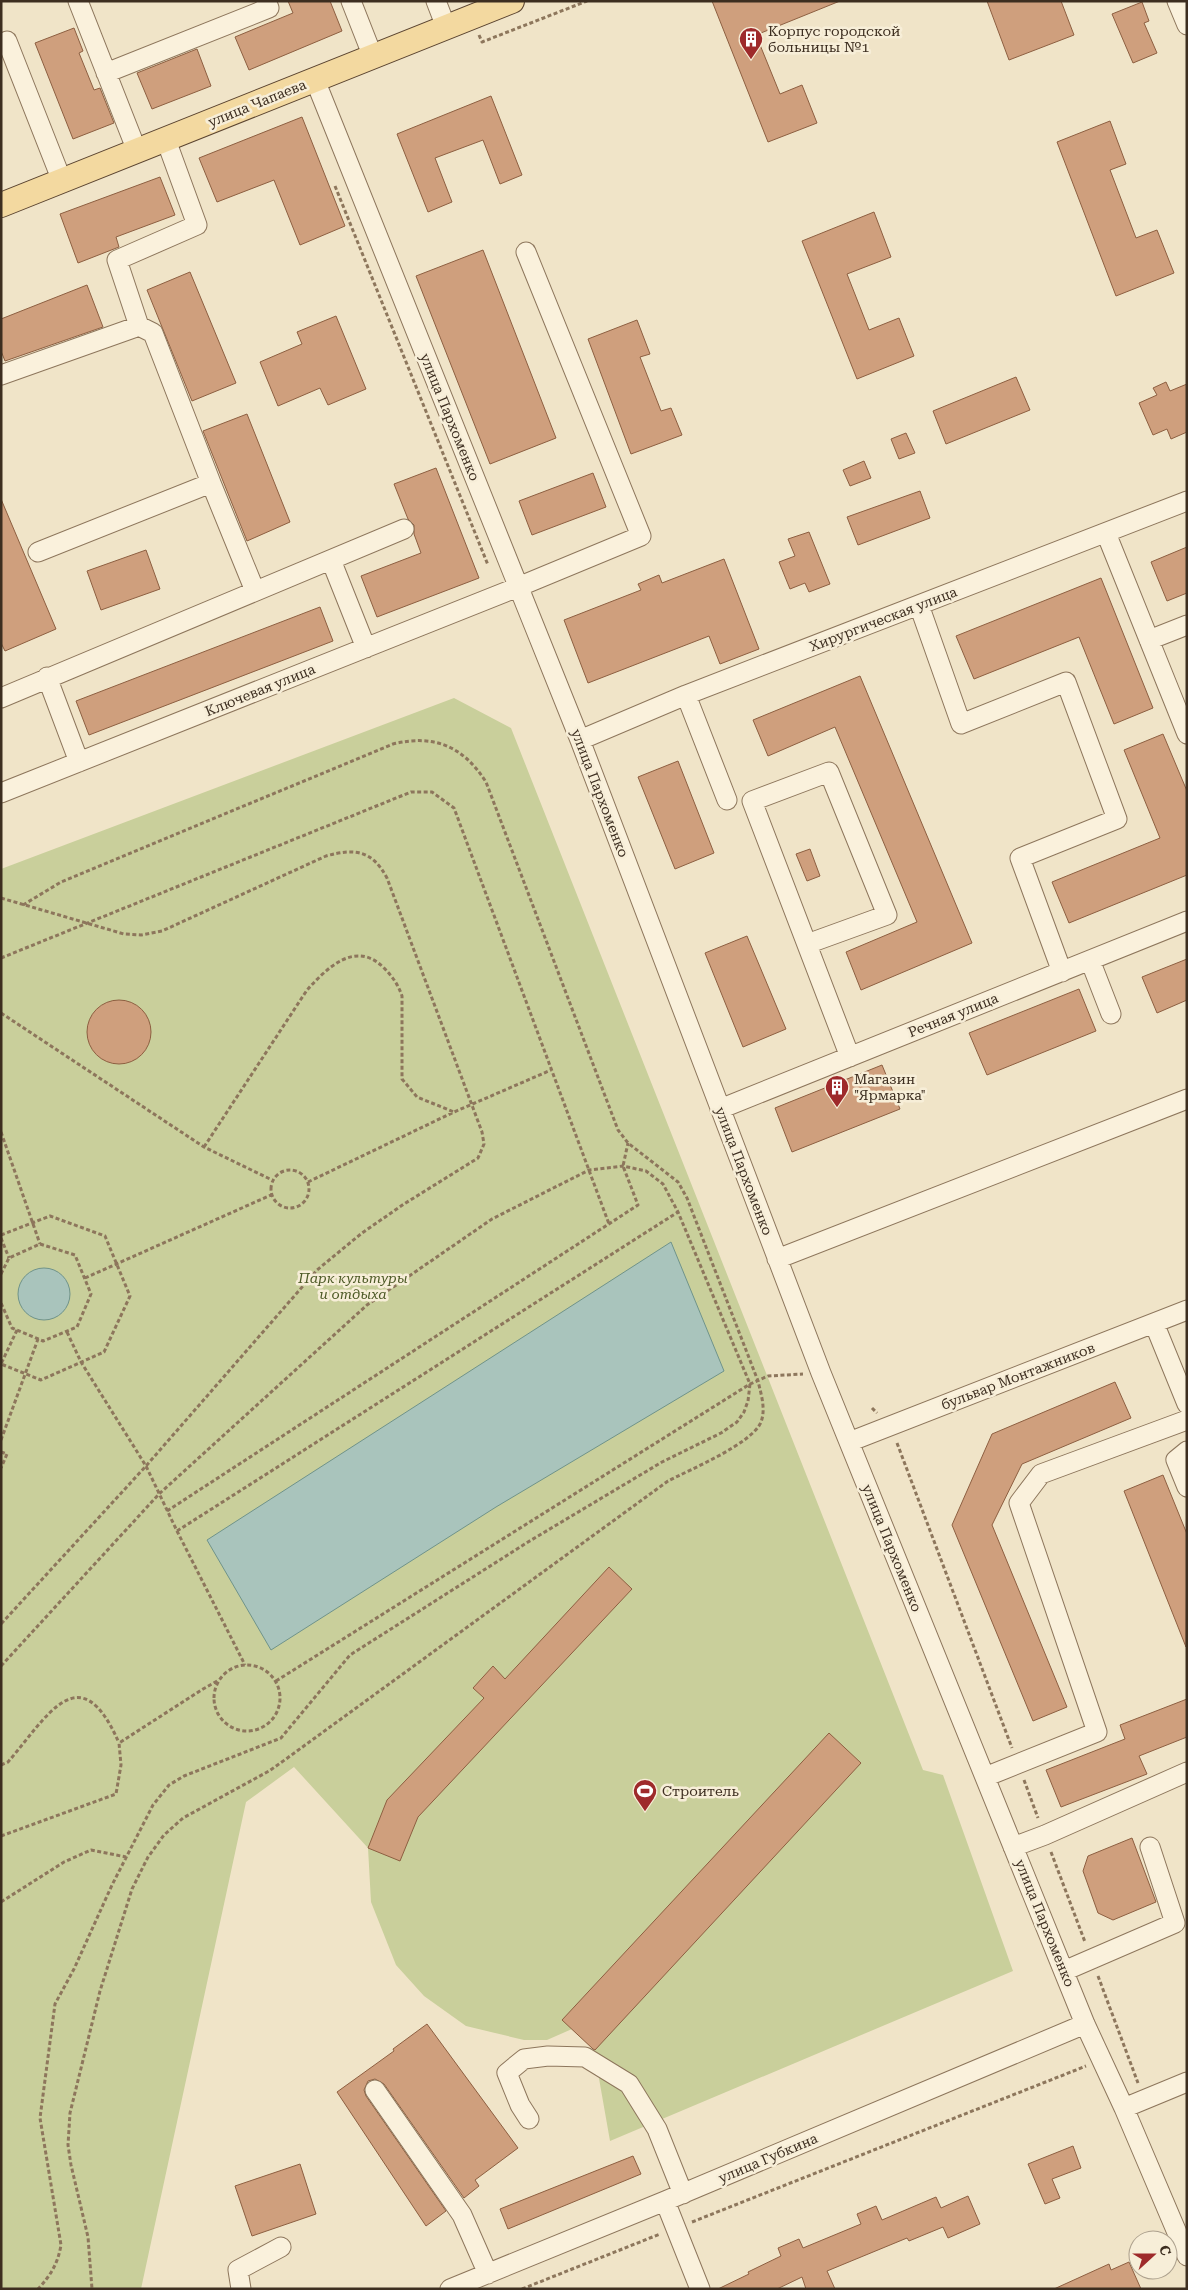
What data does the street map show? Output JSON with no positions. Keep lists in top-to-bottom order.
{
  "streets": {
    "main road": ["улица Чапаева"],
    "street": [
      "улица Пархоменко",
      "Хирургическая улица",
      "Ключевая улица",
      "Речная улица",
      "бульвар Монтажников",
      "улица Губкина"
    ]
  },
  "crossings": [
    ["улица Чапаева", "улица Пархоменко"],
    ["улица Пархоменко", "Хирургическая улица"],
    ["улица Пархоменко", "Ключевая улица"],
    ["улица Пархоменко", "Речная улица"],
    ["улица Пархоменко", "бульвар Монтажников"],
    ["улица Пархоменко", "улица Губкина"]
  ],
  "parks": ["Парк культуры и отдыха"],
  "places": {
    "building": ["Корпус городской больницы №1", "Магазин \"Ярмарка\""],
    "sports": ["Строитель"]
  },
  "north": "right"
}
